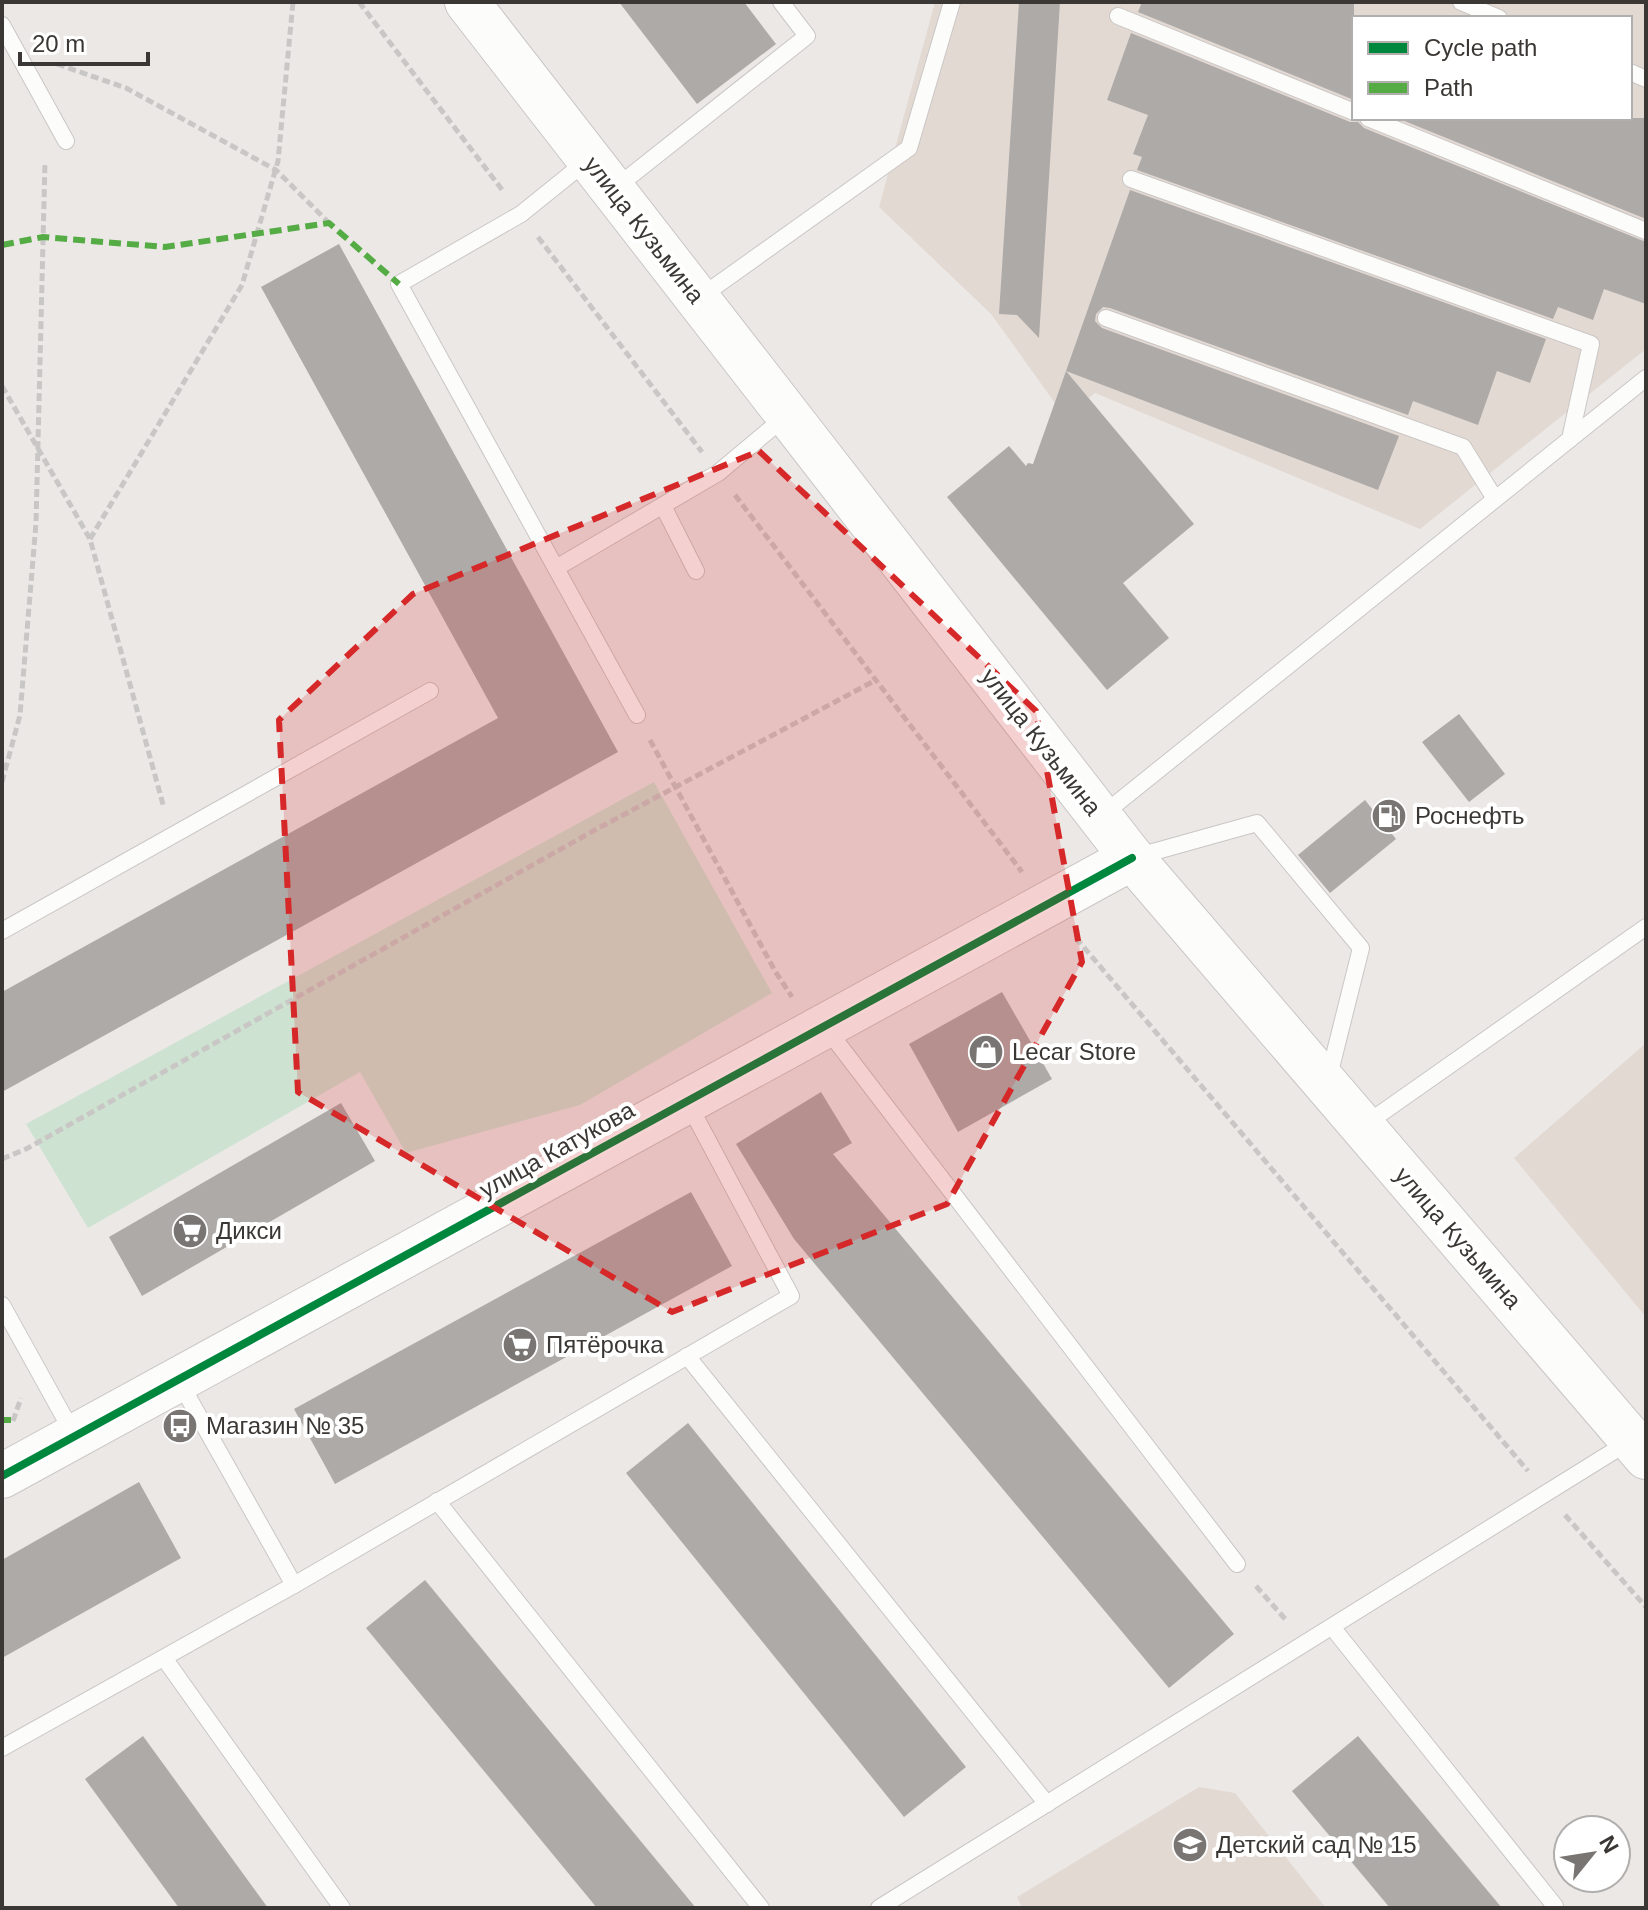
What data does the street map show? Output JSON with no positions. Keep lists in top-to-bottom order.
{
  "streets": {
    "main road": ["улица Кузьмина", "улица Катукова"]
  },
  "crossings": [
    ["улица Кузьмина", "улица Катукова"]
  ],
  "places": {
    "fuel station": ["Роснефть"],
    "shop": ["Lecar Store"],
    "supermarket": ["Дикси", "Пятёрочка"],
    "bus stop": ["Магазин № 35"],
    "school or university": ["Детский сад № 15"]
  },
  "legend": ["Cycle path", "Path"],
  "scale_bar": "20 m",
  "north": "top right"
}
